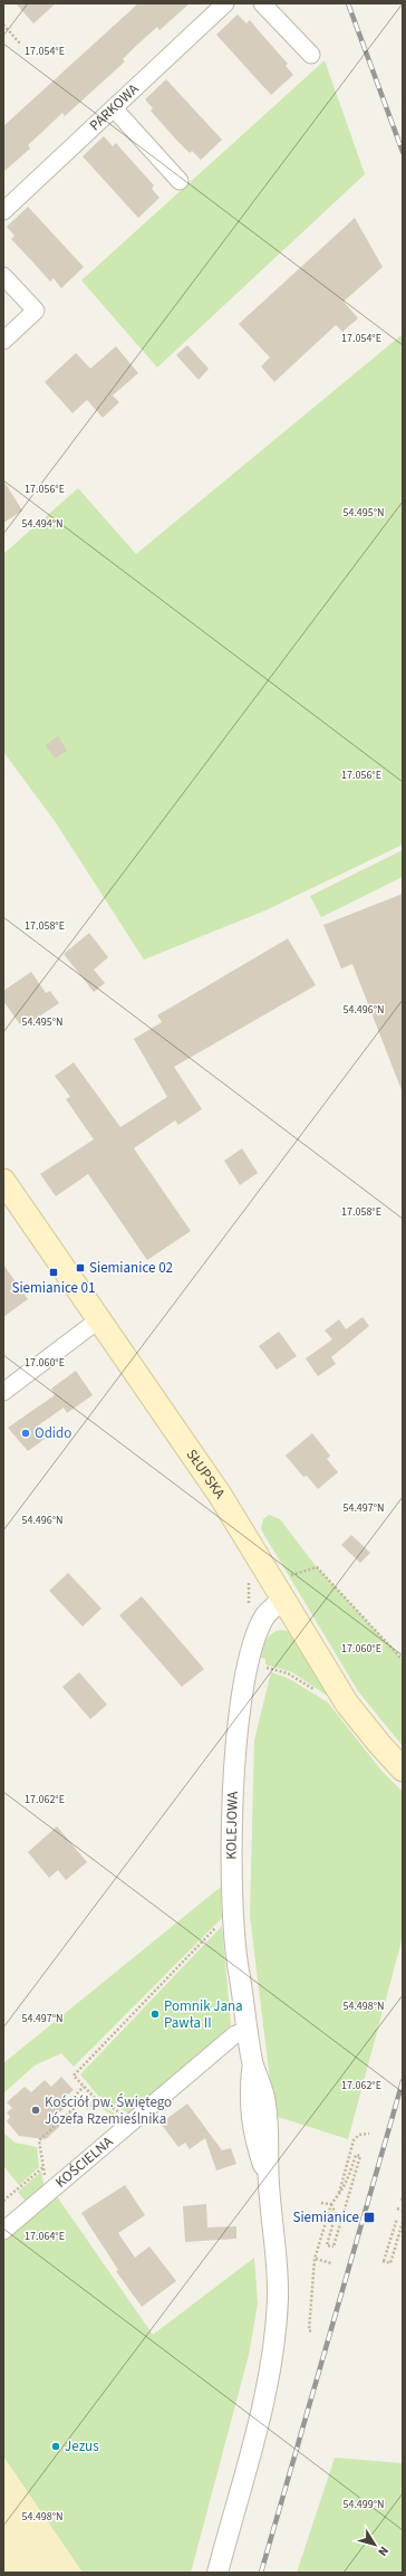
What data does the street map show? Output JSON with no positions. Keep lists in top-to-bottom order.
{
  "streets": {
    "main road": ["SŁUPSKA"],
    "street": ["PARKOWA", "KOLEJOWA", "KOŚCIELNA"]
  },
  "crossings": [
    ["SŁUPSKA", "KOLEJOWA"],
    ["KOLEJOWA", "KOŚCIELNA"]
  ],
  "places": {
    "transit": ["Siemianice 02", "Siemianice 01", "Siemianice"],
    "other": [
      "Odido",
      "Pomnik Jana Pawła II",
      "Kościół pw. Świętego Józefa Rzemieślnika",
      "Jezus"
    ]
  },
  "north": "bottom right",
  "coordinates": [
    "17.054°E",
    "17.056°E",
    "54.495°N",
    "54.494°N",
    "17.058°E",
    "54.496°N",
    "17.060°E",
    "54.497°N",
    "17.062°E",
    "54.498°N",
    "17.064°E",
    "54.499°N"
  ]
}
